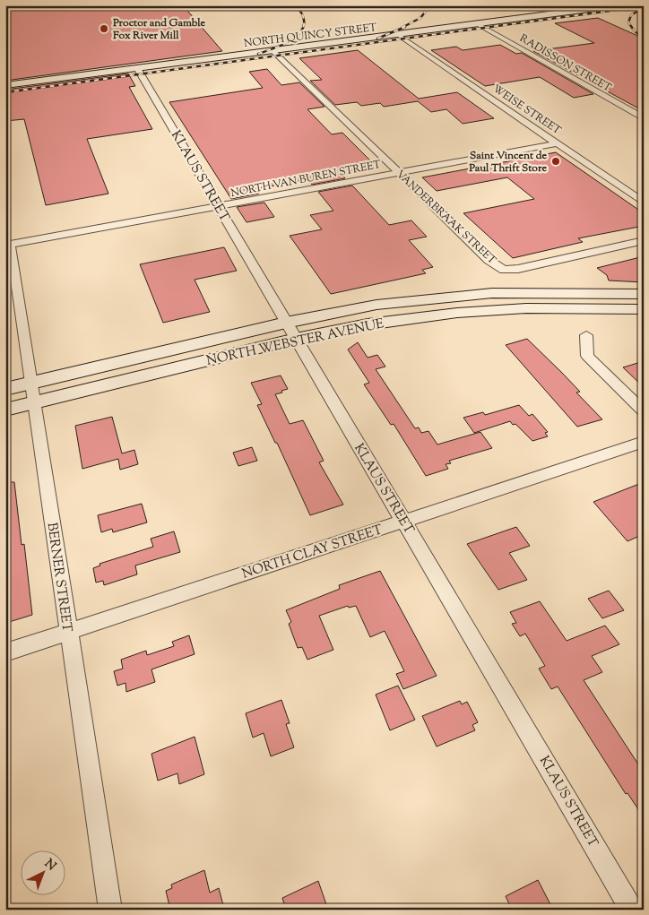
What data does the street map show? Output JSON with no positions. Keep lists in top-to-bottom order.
{
  "streets": {
    "main road": ["NORTH QUINCY STREET", "NORTH WEBSTER AVENUE"],
    "street": [
      "RADISSON STREET",
      "WEISE STREET",
      "KLAUS STREET",
      "NORTH VAN BUREN STREET",
      "VANDERBRAAK STREET",
      "NORTH CLAY STREET",
      "BERNER STREET"
    ]
  },
  "crossings": [
    ["NORTH QUINCY STREET", "RADISSON STREET"],
    ["NORTH QUINCY STREET", "WEISE STREET"],
    ["NORTH QUINCY STREET", "KLAUS STREET"],
    ["NORTH QUINCY STREET", "VANDERBRAAK STREET"],
    ["WEISE STREET", "NORTH VAN BUREN STREET"],
    ["KLAUS STREET", "NORTH VAN BUREN STREET"],
    ["KLAUS STREET", "NORTH WEBSTER AVENUE"],
    ["KLAUS STREET", "NORTH CLAY STREET"],
    ["NORTH VAN BUREN STREET", "VANDERBRAAK STREET"],
    ["NORTH VAN BUREN STREET", "BERNER STREET"],
    ["NORTH WEBSTER AVENUE", "BERNER STREET"],
    ["NORTH CLAY STREET", "BERNER STREET"]
  ],
  "places": ["Proctor and Gamble Fox River Mill", "Saint Vincent de Paul Thrift Store"],
  "north": "top right"
}
